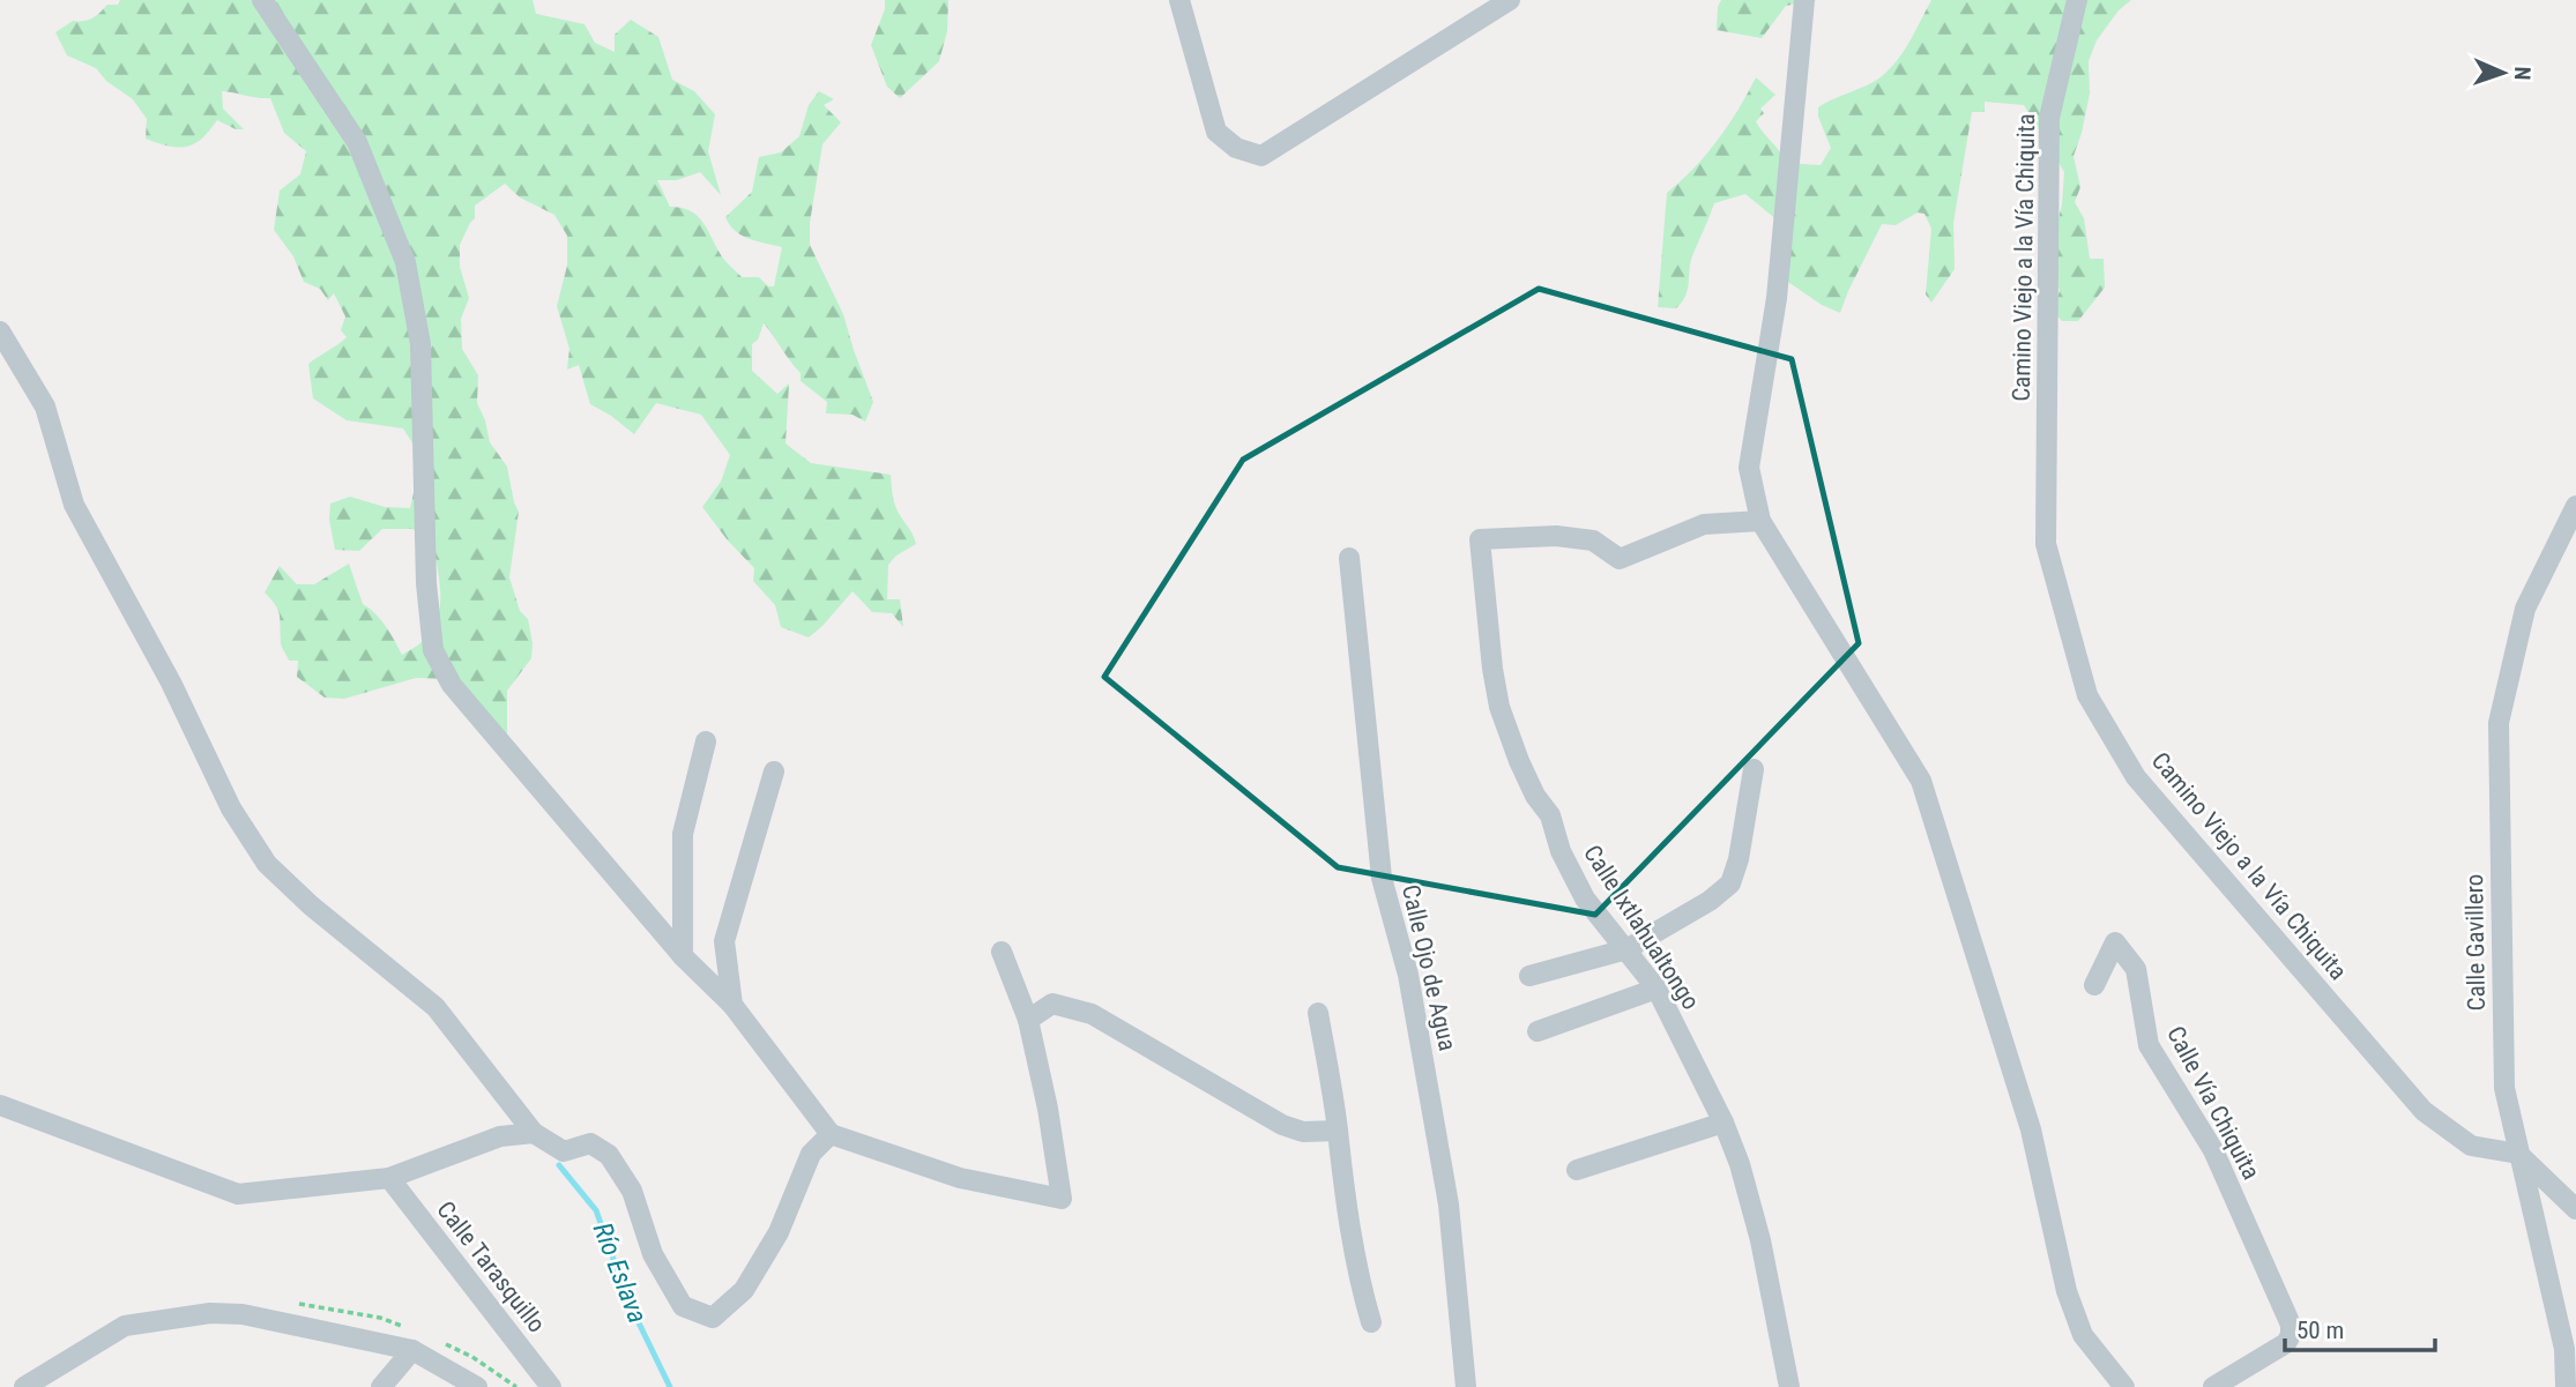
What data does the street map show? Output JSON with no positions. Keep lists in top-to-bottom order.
{
  "streets": {
    "street": [
      "Camino Viejo a la Vía Chiquita",
      "Calle Ixtlahualtongo",
      "Calle Gavillero",
      "Calle Ojo de Agua",
      "Calle Vía Chiquita",
      "Calle Tarasquillo"
    ]
  },
  "crossings": [
    ["Camino Viejo a la Vía Chiquita", "Calle Gavillero"]
  ],
  "water": ["Río Eslava"],
  "scale_bar": "50 m",
  "north": "right"
}
